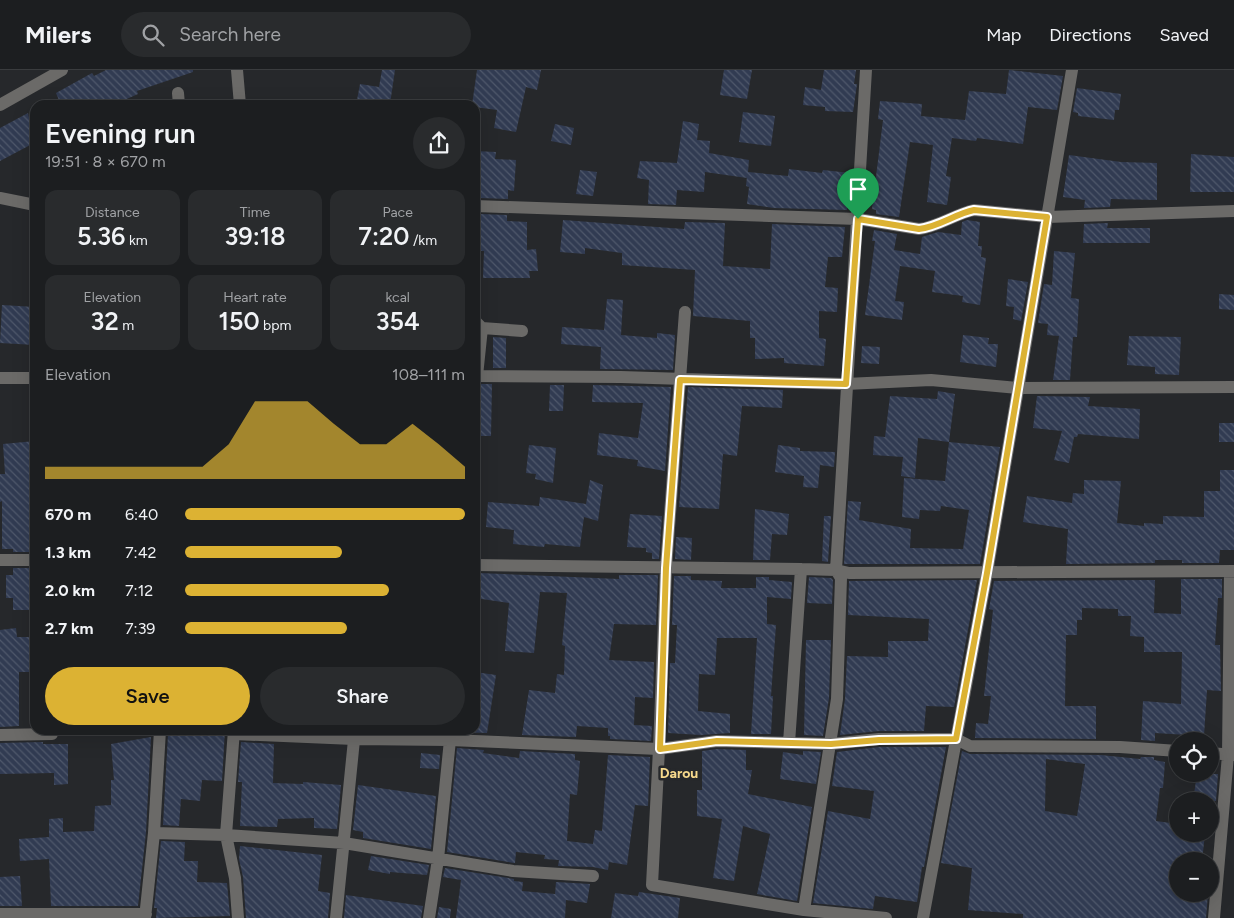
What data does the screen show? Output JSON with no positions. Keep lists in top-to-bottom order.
{
  "districts": ["Darou"],
  "page": {
    "header": "Milers",
    "search": "Search here",
    "nav": ["Map", "Directions", "Saved"],
    "heading": ["Evening run", "19:51 · 8 × 670 m"],
    "stats": [
      ["Distance", "5.36 km"],
      ["Time", "39:18"],
      ["Pace", "7:20 /km"],
      ["Elevation", "32 m"],
      ["Heart rate", "150 bpm"],
      ["kcal", "354"]
    ],
    "chart": ["Elevation", "108–111 m"],
    "list": [
      {
        "name": "670 m",
        "note": "6:40"
      },
      {
        "name": "1.3 km",
        "note": "7:42"
      },
      {
        "name": "2.0 km",
        "note": "7:12"
      },
      {
        "name": "2.7 km",
        "note": "7:39"
      }
    ],
    "buttons": ["Save", "Share"],
    "map_buttons": ["+", "−"]
  }
}
